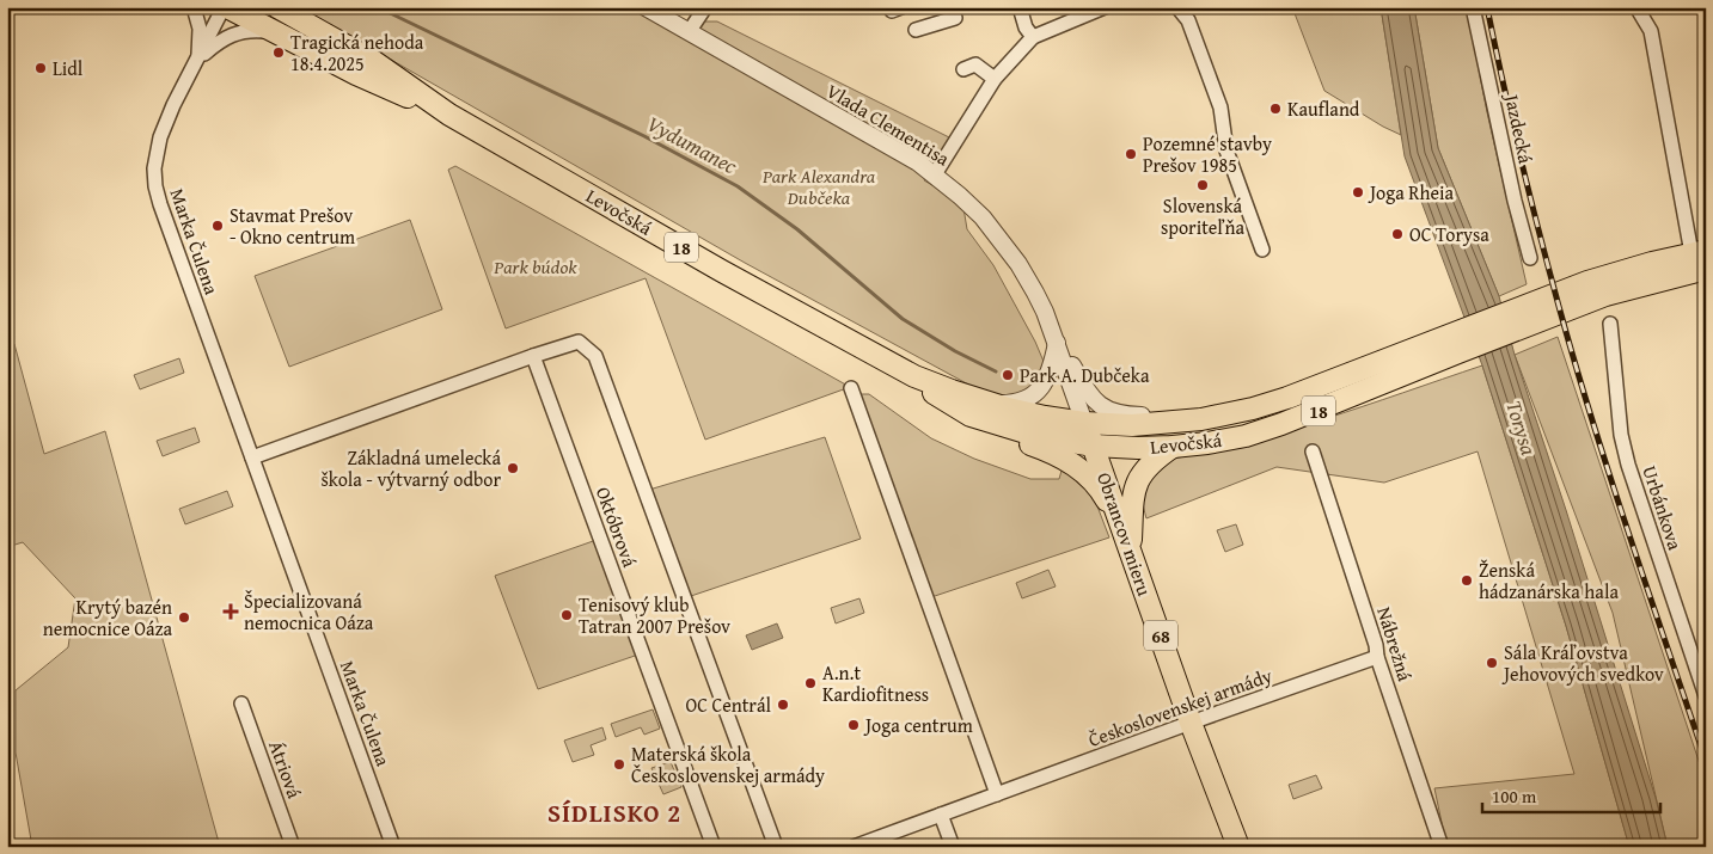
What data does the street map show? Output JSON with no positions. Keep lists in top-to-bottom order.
{
  "streets": {
    "main road": [
      "Levočská",
      "18",
      "Obrancov mieru",
      "68"
    ],
    "street": [
      "Vlada Clementisa",
      "Jazdecká",
      "Marka Čulena",
      "Urbánkova",
      "Októbrová",
      "Nábrežná",
      "Československej armády",
      "Átriová"
    ]
  },
  "crossings": [
    ["Vlada Clementisa", "Levočská"],
    ["Vlada Clementisa", "Obrancov mieru"],
    ["Levočská", "Marka Čulena"],
    ["Levočská", "18"],
    ["Levočská", "Obrancov mieru"],
    ["Levočská", "68"],
    ["Obrancov mieru", "68"],
    ["Obrancov mieru", "Československej armády"],
    ["Nábrežná", "Československej armády"]
  ],
  "districts": ["SÍDLISKO 2"],
  "water": ["Vydumanec", "Torysa"],
  "parks": ["Park Alexandra Dubčeka", "Park búdok"],
  "places": {
    "other": [
      "Tragická nehoda 18.4.2025",
      "Lidl",
      "Kaufland",
      "Pozemné stavby Prešov 1985",
      "Slovenská sporiteľňa",
      "Joga Rheia",
      "Stavmat Prešov - Okno centrum",
      "OC Torysa",
      "Park A. Dubčeka",
      "Základná umelecká škola - výtvarný odbor",
      "Ženská hádzanárska hala",
      "Tenisový klub Tatran 2007 Prešov",
      "Krytý bazén nemocnice Oáza",
      "Sála Kráľovstva Jehovových svedkov",
      "A.n.t Kardiofitness",
      "OC Centrál",
      "Joga centrum",
      "Materská škola Československej armády"
    ],
    "health": ["Špecializovaná nemocnica Oáza"]
  },
  "scale_bar": "100 m"
}
